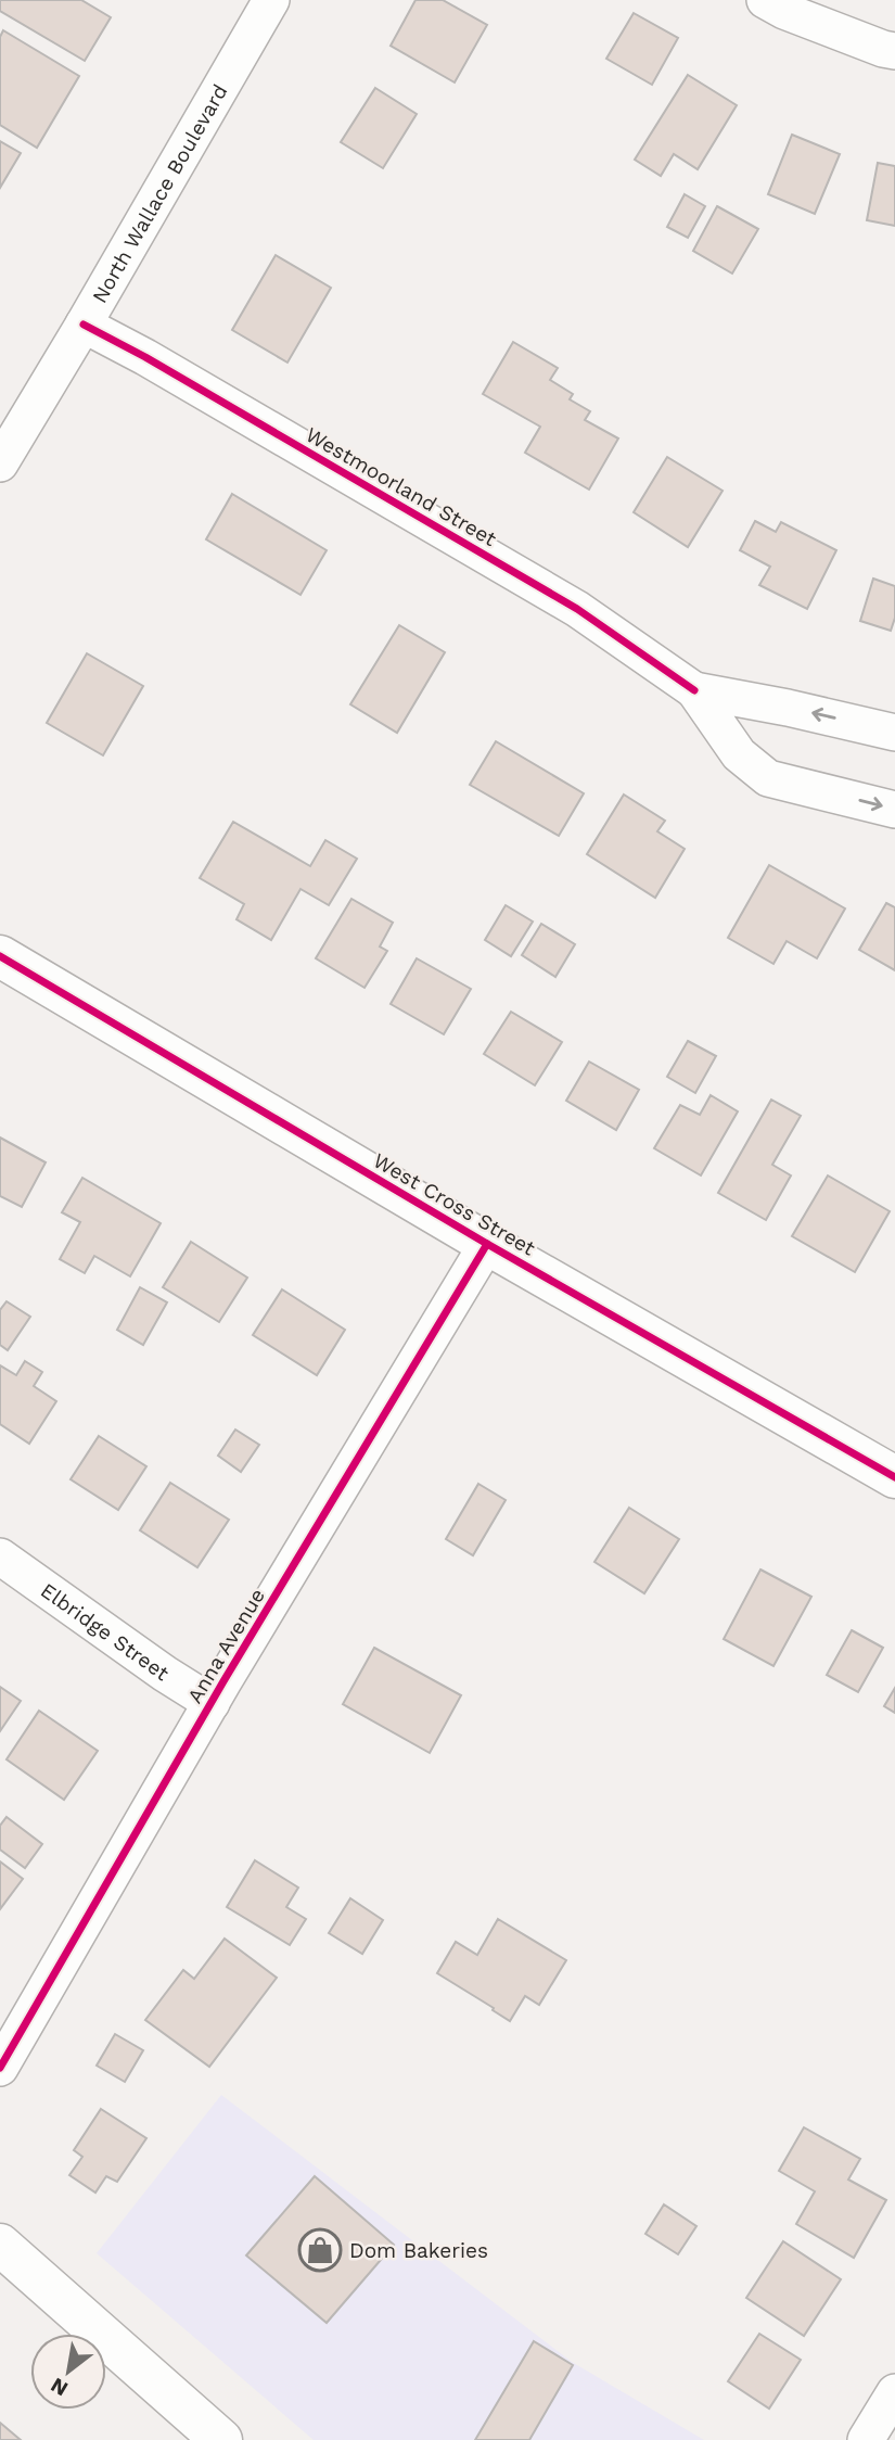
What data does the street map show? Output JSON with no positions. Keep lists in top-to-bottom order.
{
  "streets": {
    "main road": ["West Cross Street"],
    "street": [
      "North Wallace Boulevard",
      "Westmoorland Street",
      "Elbridge Street",
      "Anna Avenue"
    ]
  },
  "crossings": [
    ["North Wallace Boulevard", "Westmoorland Street"],
    ["West Cross Street", "Anna Avenue"],
    ["Elbridge Street", "Anna Avenue"]
  ],
  "places": {
    "shop": ["Dom Bakeries"]
  },
  "north": "bottom left"
}
